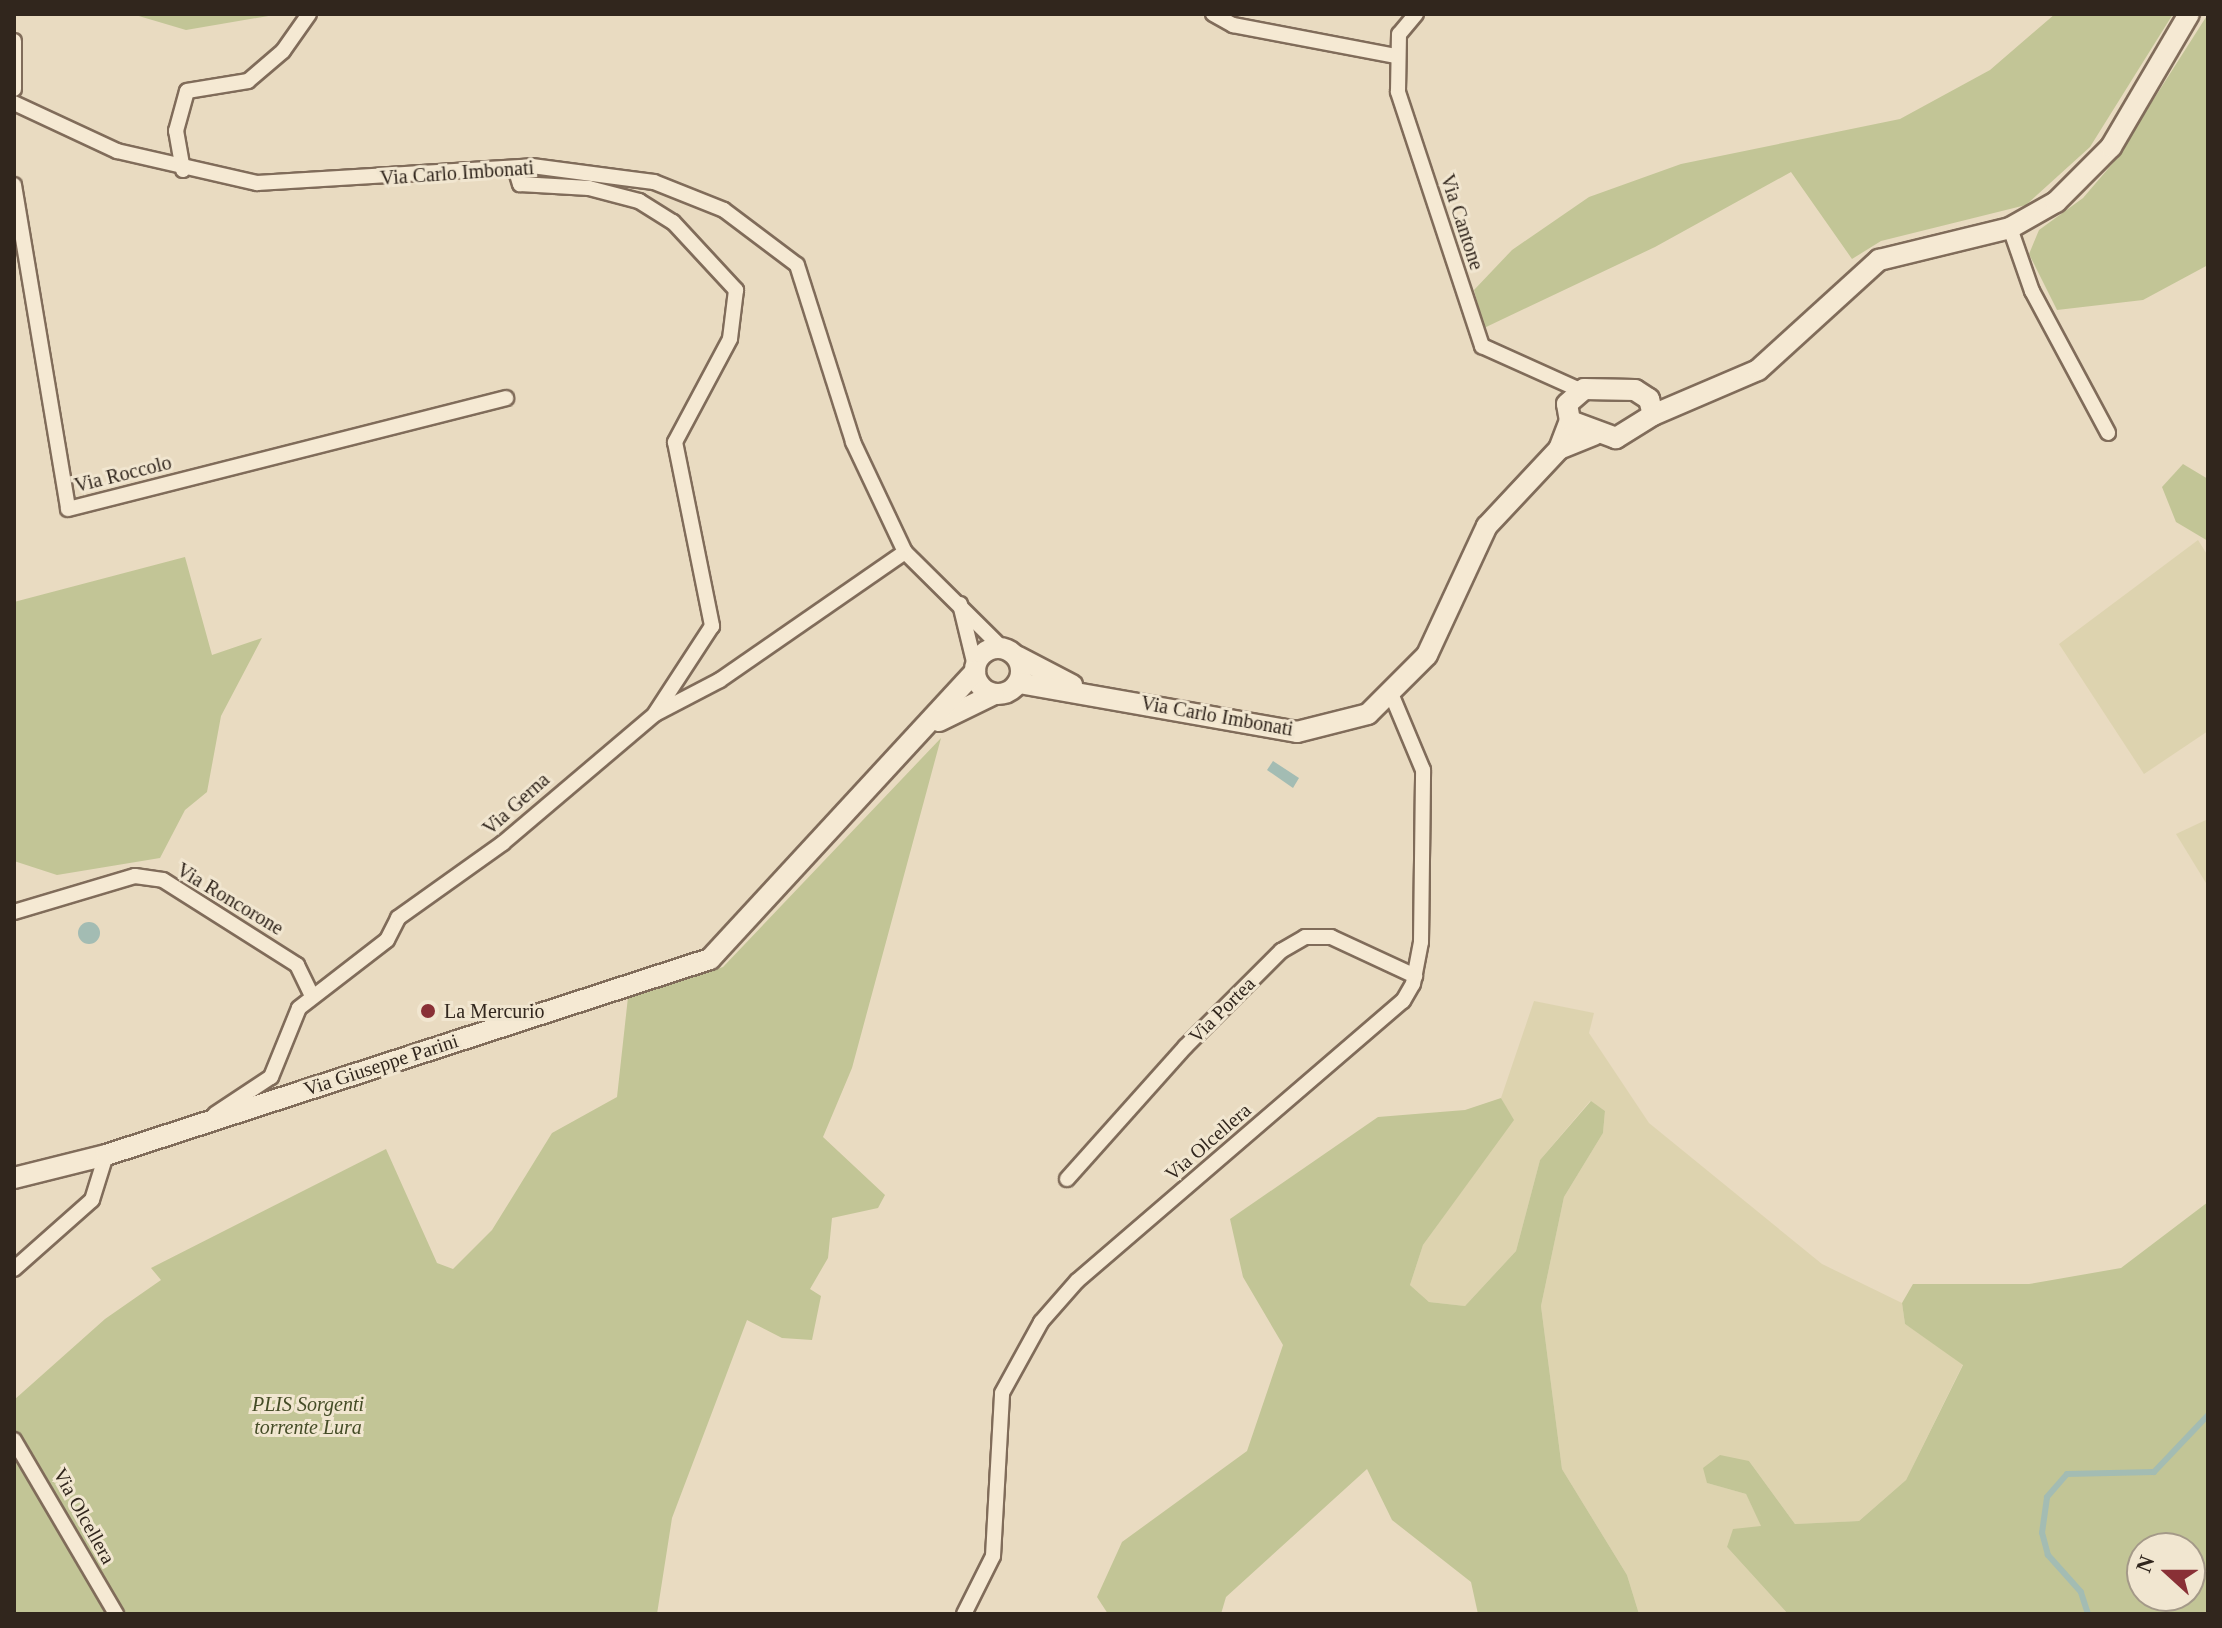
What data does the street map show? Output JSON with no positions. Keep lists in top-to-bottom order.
{
  "streets": {
    "street": [
      "Via Carlo Imbonati",
      "Via Cantone",
      "Via Roccolo",
      "Via Gerna",
      "Via Roncorone",
      "Via Portea",
      "Via Giuseppe Parini",
      "Via Olcellera"
    ]
  },
  "crossings": [
    ["Via Carlo Imbonati", "Via Gerna"],
    ["Via Carlo Imbonati", "Via Giuseppe Parini"],
    ["Via Gerna", "Via Roncorone"],
    ["Via Gerna", "Via Giuseppe Parini"],
    ["Via Portea", "Via Olcellera"]
  ],
  "parks": ["PLIS Sorgenti torrente Lura"],
  "places": ["La Mercurio"],
  "north": "left"
}
